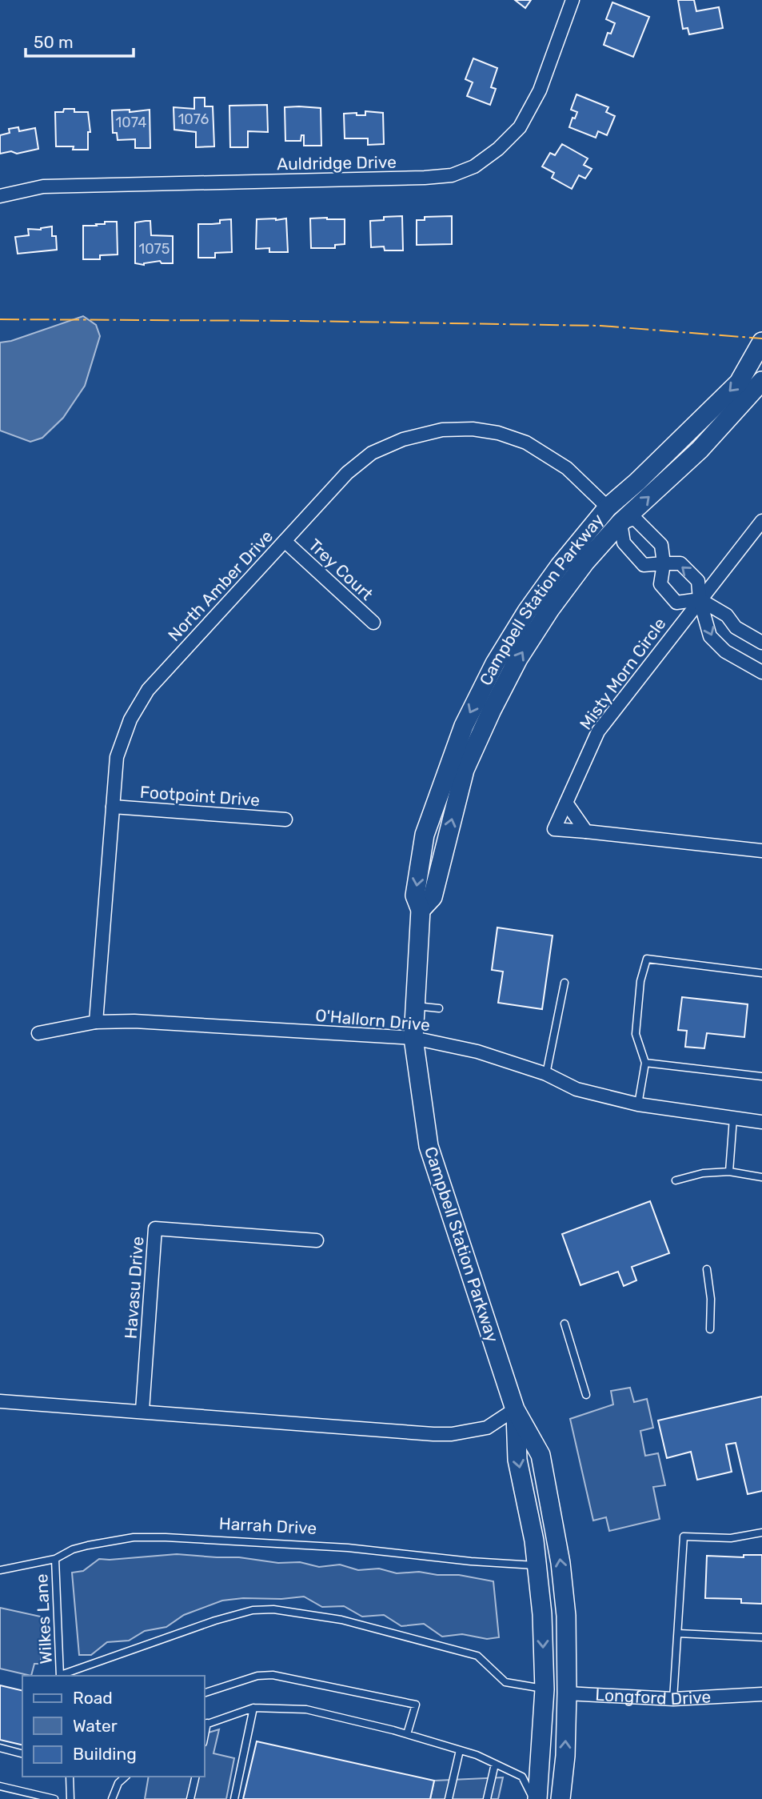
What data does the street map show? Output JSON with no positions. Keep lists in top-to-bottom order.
{
  "streets": {
    "street": [
      "Auldridge Drive",
      "Trey Court",
      "North Amber Drive",
      "Campbell Station Parkway",
      "Misty Morn Circle",
      "Footpoint Drive",
      "O'Hallorn Drive",
      "Havasu Drive",
      "Longford Drive"
    ],
    "lane": ["Harrah Drive", "Wilkes Lane"]
  },
  "crossings": [
    ["Trey Court", "North Amber Drive"],
    ["North Amber Drive", "Campbell Station Parkway"],
    ["North Amber Drive", "Footpoint Drive"],
    ["North Amber Drive", "O'Hallorn Drive"],
    ["Campbell Station Parkway", "O'Hallorn Drive"],
    ["Campbell Station Parkway", "Harrah Drive"],
    ["Campbell Station Parkway", "Longford Drive"],
    ["Harrah Drive", "Wilkes Lane"]
  ],
  "house_numbers": ["1076", "1074", "1075"],
  "legend": ["Road", "Water", "Building"],
  "scale_bar": "50 m"
}
